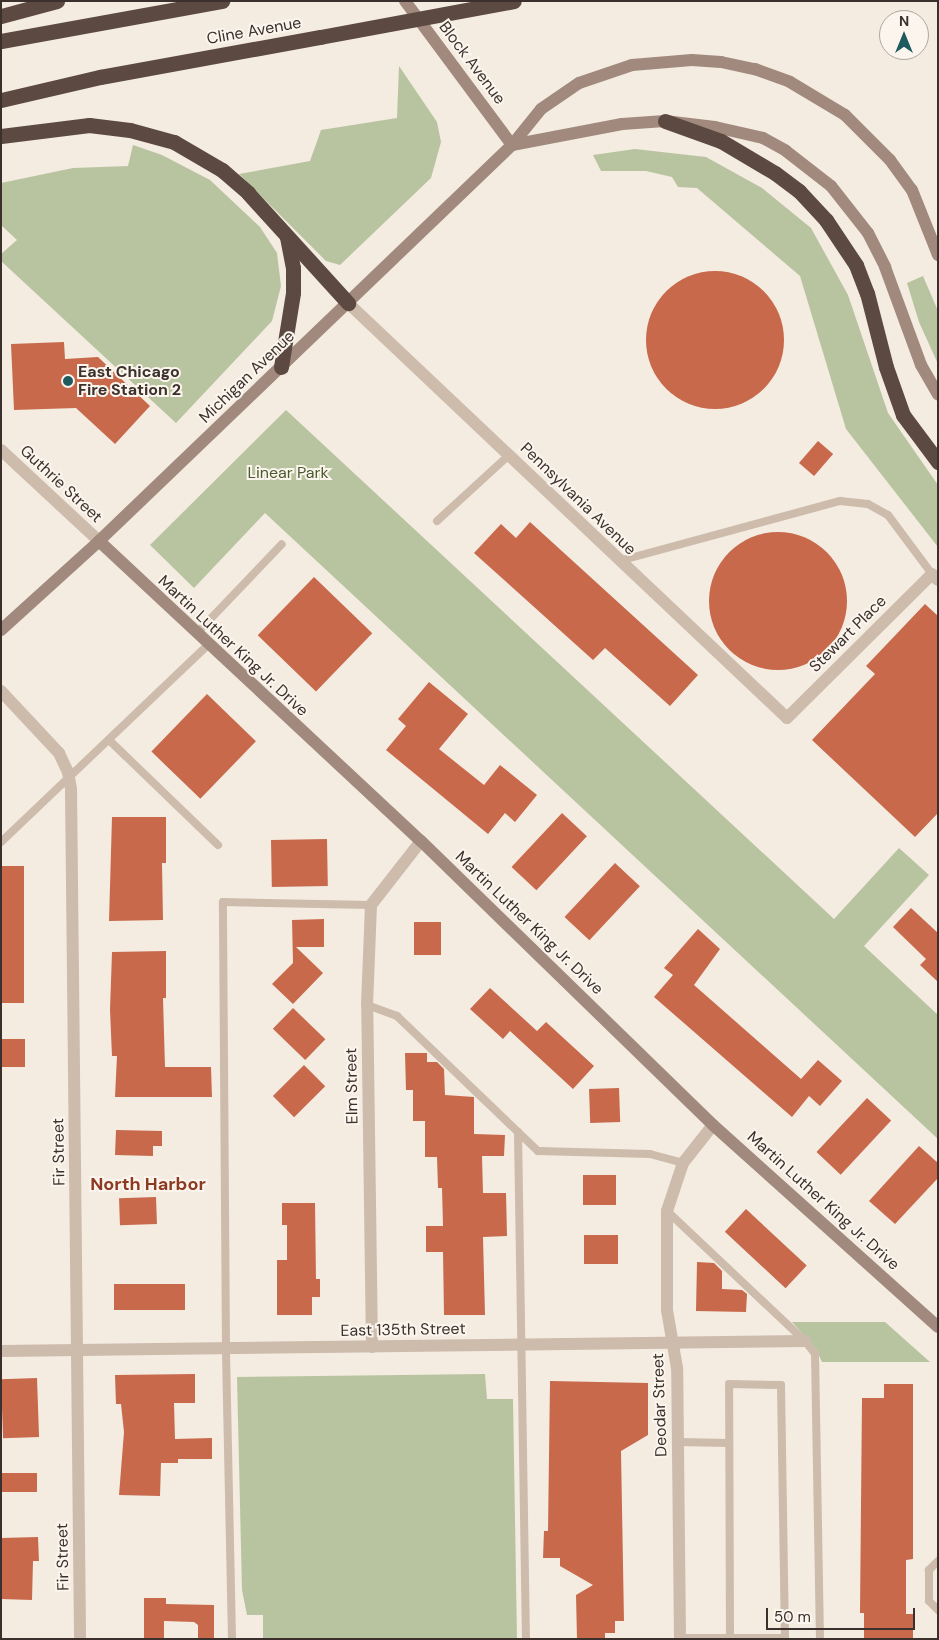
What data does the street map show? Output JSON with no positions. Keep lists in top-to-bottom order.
{
  "streets": {
    "highway": ["Cline Avenue"],
    "main road": ["Block Avenue", "Michigan Avenue", "Martin Luther King Jr. Drive"],
    "street": [
      "Guthrie Street",
      "Pennsylvania Avenue",
      "Stewart Place",
      "Elm Street",
      "Fir Street",
      "East 135th Street",
      "Deodar Street"
    ]
  },
  "crossings": [
    ["Block Avenue", "Michigan Avenue"],
    ["Michigan Avenue", "Guthrie Street"],
    ["Michigan Avenue", "Pennsylvania Avenue"],
    ["Michigan Avenue", "Martin Luther King Jr. Drive"],
    ["Guthrie Street", "Martin Luther King Jr. Drive"],
    ["Pennsylvania Avenue", "Stewart Place"],
    ["Martin Luther King Jr. Drive", "Deodar Street"],
    ["Elm Street", "East 135th Street"],
    ["Fir Street", "East 135th Street"],
    ["East 135th Street", "Deodar Street"]
  ],
  "districts": ["North Harbor"],
  "parks": ["Linear Park"],
  "places": ["East Chicago Fire Station 2"],
  "scale_bar": "50 m",
  "north": "top"
}
